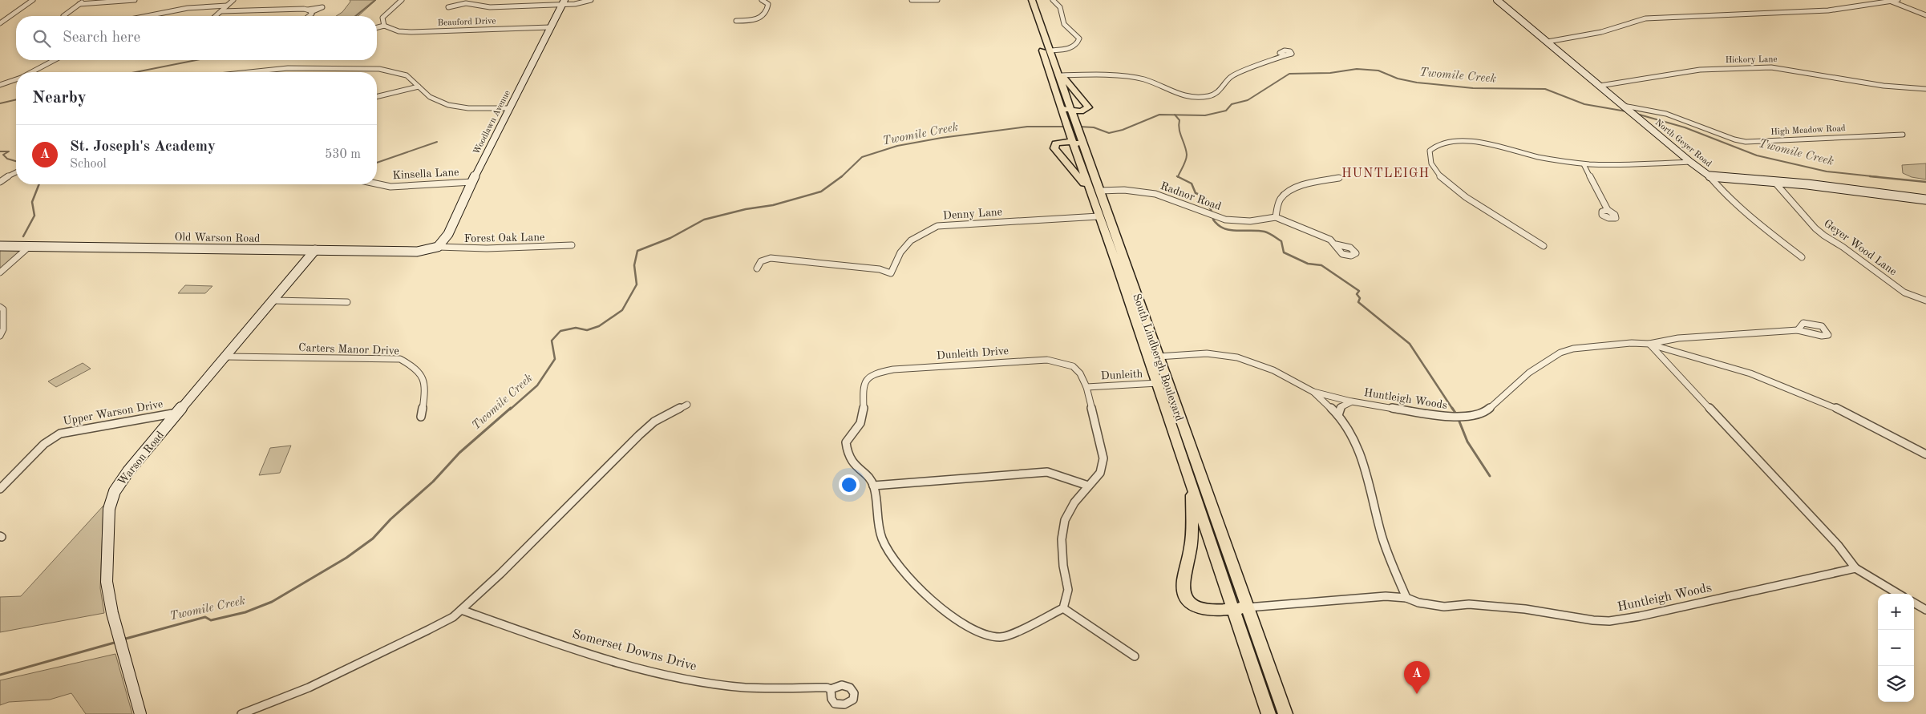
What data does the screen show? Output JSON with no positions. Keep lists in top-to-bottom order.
{
  "streets": {
    "main road": ["South Lindbergh Boulevard"],
    "street": [
      "Beauford Drive",
      "Hickory Lane",
      "Woodlawn Avenue",
      "High Meadow Road",
      "North Geyer Road",
      "Kinsella Lane",
      "Radnor Road",
      "Denny Lane",
      "Old Warson Road",
      "Forest Oak Lane",
      "Geyer Wood Lane",
      "Carters Manor Drive",
      "Dunleith Drive",
      "Dunleith",
      "Huntleigh Woods",
      "Upper Warson Drive",
      "Warson Road",
      "Somerset Downs Drive"
    ]
  },
  "crossings": [
    ["Beauford Drive", "Woodlawn Avenue"],
    ["Hickory Lane", "North Geyer Road"],
    ["Woodlawn Avenue", "Kinsella Lane"],
    ["Woodlawn Avenue", "Old Warson Road"],
    ["Woodlawn Avenue", "Forest Oak Lane"],
    ["High Meadow Road", "North Geyer Road"],
    ["North Geyer Road", "Geyer Wood Lane"],
    ["Radnor Road", "South Lindbergh Boulevard"],
    ["Denny Lane", "South Lindbergh Boulevard"],
    ["Old Warson Road", "Forest Oak Lane"],
    ["Old Warson Road", "Warson Road"],
    ["Carters Manor Drive", "Warson Road"],
    ["Dunleith Drive", "Dunleith"],
    ["South Lindbergh Boulevard", "Dunleith"],
    ["South Lindbergh Boulevard", "Huntleigh Woods"],
    ["Upper Warson Drive", "Warson Road"]
  ],
  "districts": ["HUNTLEIGH"],
  "water": ["Twomile Creek"],
  "page": {
    "search": "Search here",
    "heading": "Nearby",
    "list": [
      {
        "mark": "A",
        "name": "St. Joseph's Academy",
        "note": "School",
        "value": "530 m"
      }
    ],
    "map_buttons": ["+", "−"],
    "pins": "A"
  }
}
